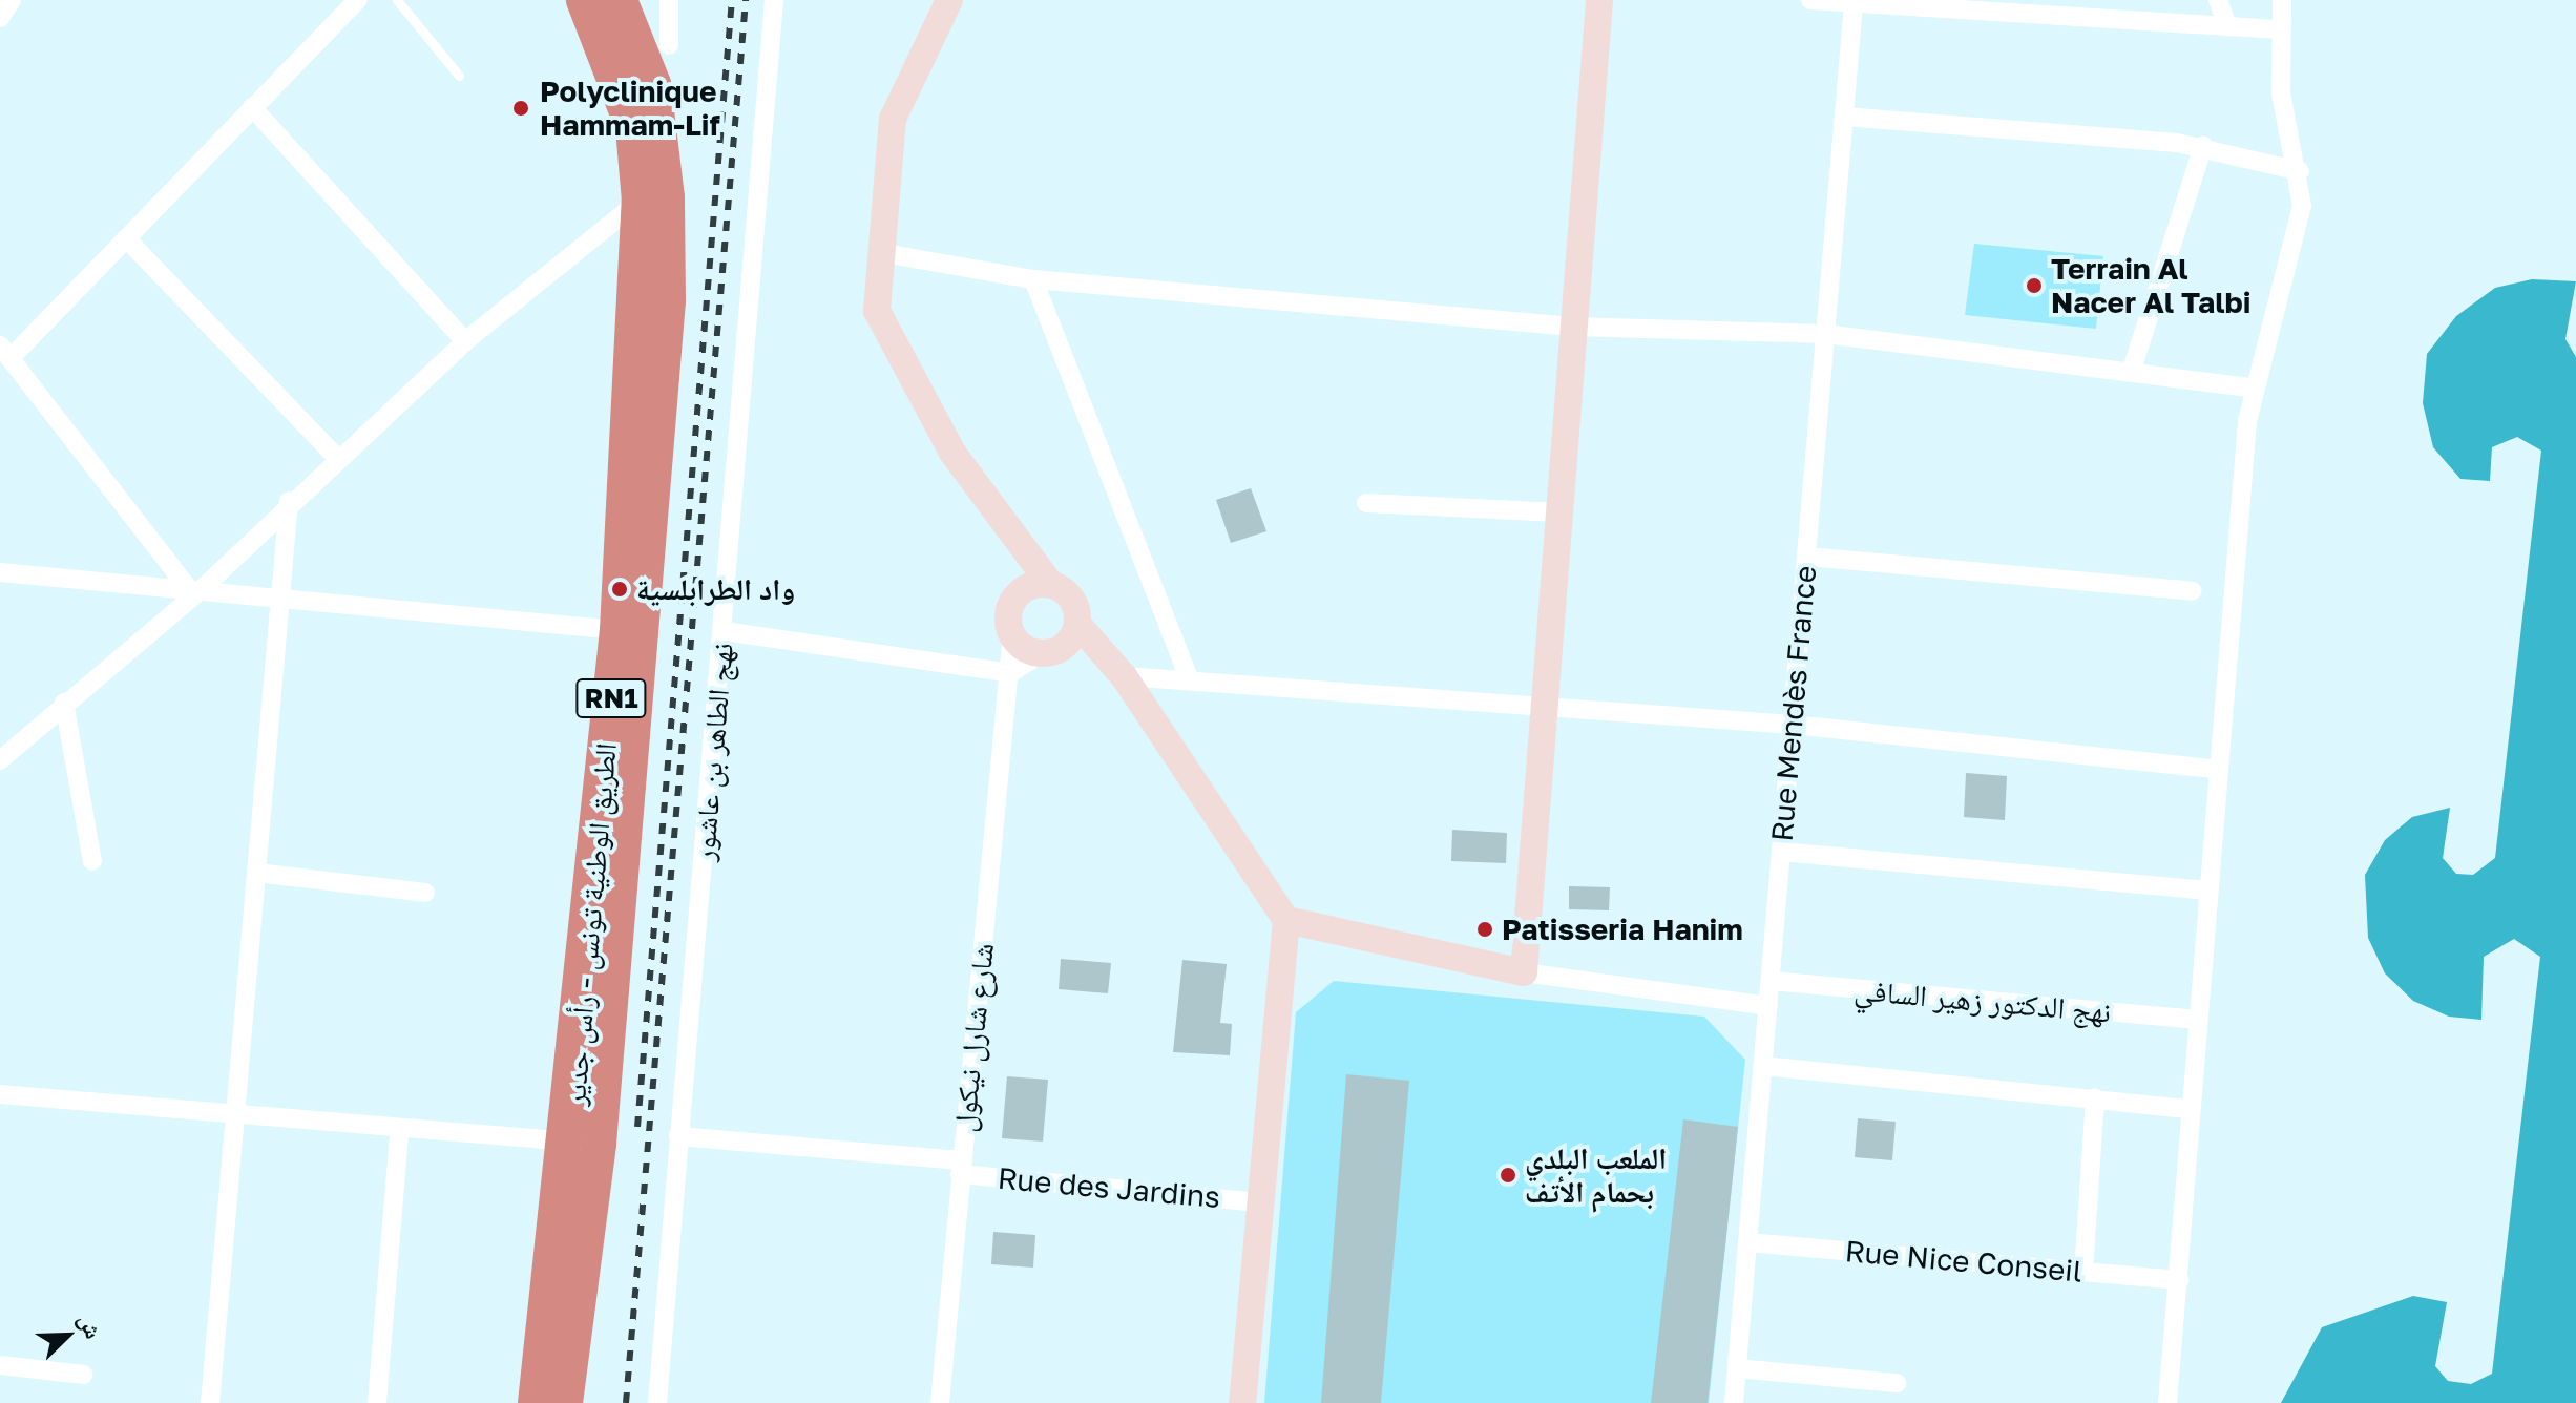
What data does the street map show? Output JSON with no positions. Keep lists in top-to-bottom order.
{
  "streets": {
    "highway": ["RN1", "الطريق الوطنية تونس - رأس جدير"],
    "street": [
      "Rue Mendès France",
      "نهج الطاهر بن عاشور",
      "نهج الدكتور زهير السافي",
      "شارع شارل نيكول",
      "Rue des Jardins",
      "Rue Nice Conseil"
    ]
  },
  "crossings": [
    ["Rue Mendès France", "نهج الدكتور زهير السافي"],
    ["Rue Mendès France", "Rue Nice Conseil"],
    ["نهج الطاهر بن عاشور", "Rue des Jardins"],
    ["شارع شارل نيكول", "Rue des Jardins"]
  ],
  "places": [
    "Polyclinique Hammam-Lif",
    "Terrain Al Nacer Al Talbi",
    "واد الطرابلسية",
    "Patisseria Hanim",
    "الملعب البلدي بحمام الأتف"
  ],
  "north": "top right"
}
